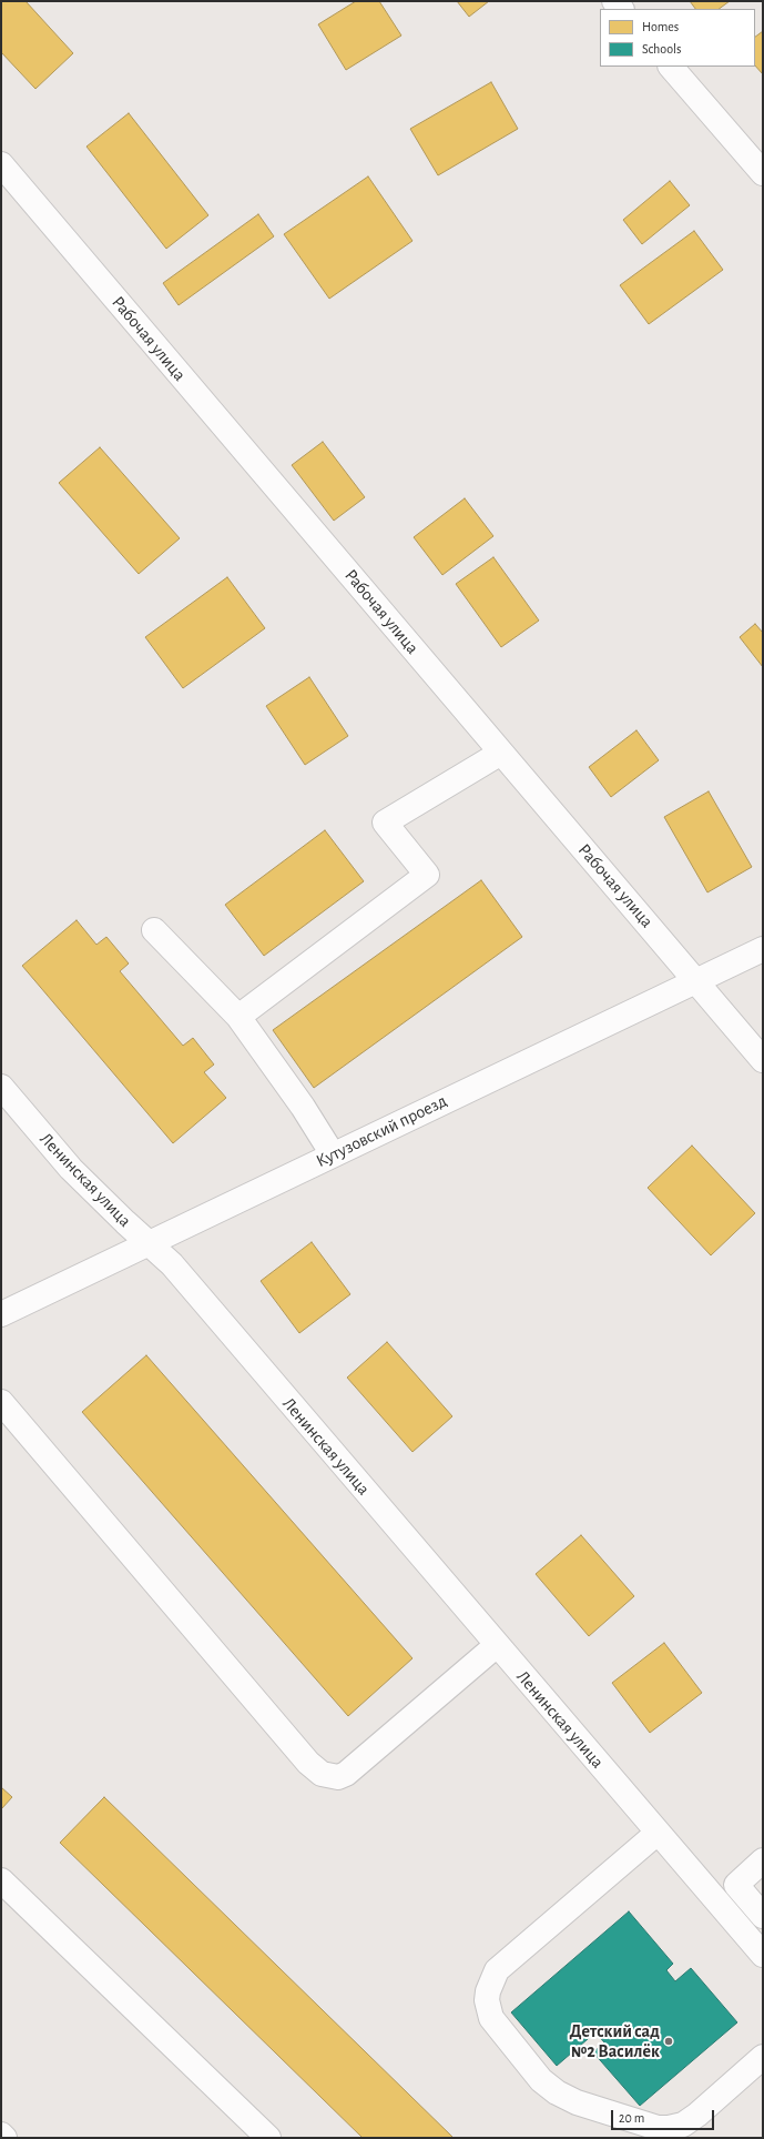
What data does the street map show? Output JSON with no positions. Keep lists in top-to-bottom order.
{
  "streets": {
    "street": ["Рабочая улица", "Кутузовский проезд", "Ленинская улица"]
  },
  "crossings": [
    ["Рабочая улица", "Кутузовский проезд"],
    ["Кутузовский проезд", "Ленинская улица"]
  ],
  "places": ["Детский сад №2 Василёк"],
  "legend": ["Homes", "Schools"],
  "scale_bar": "20 m"
}
